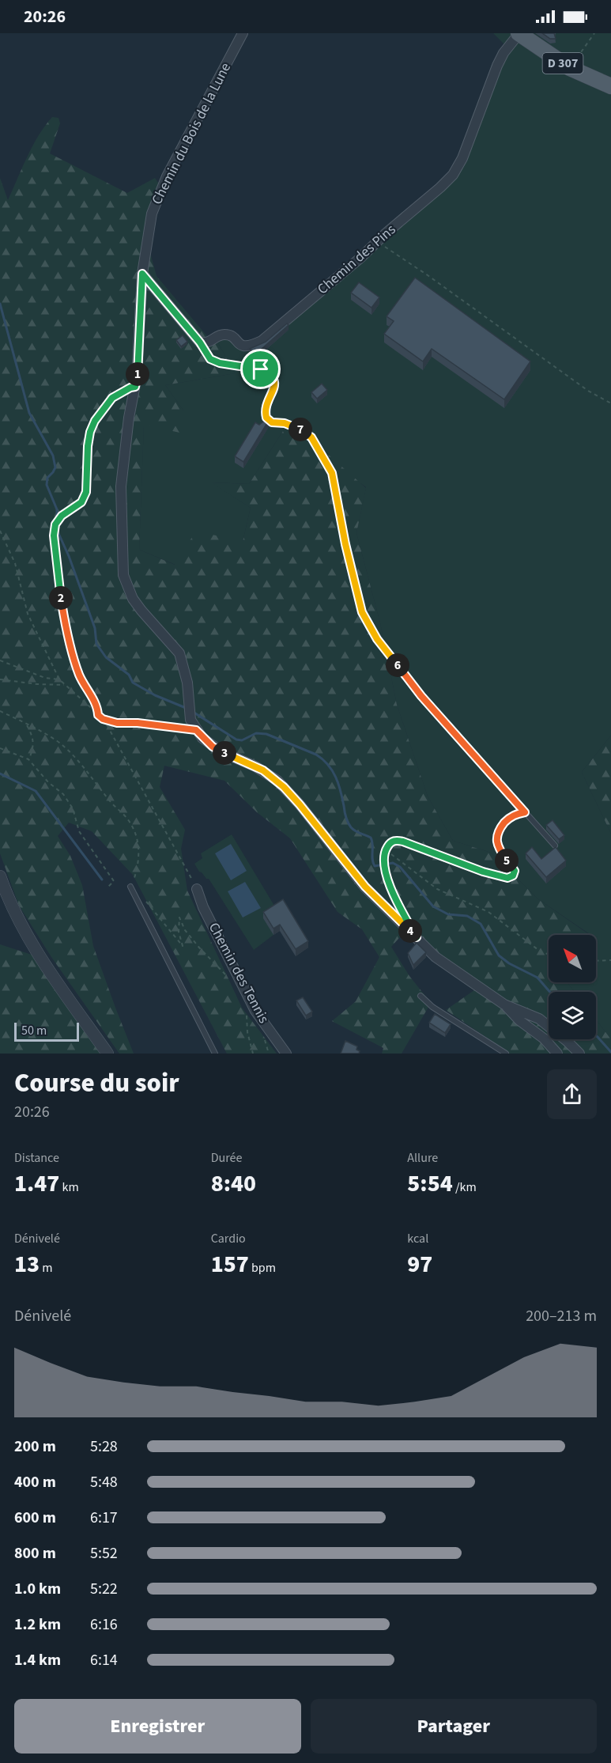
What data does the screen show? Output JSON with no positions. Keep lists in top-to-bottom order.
{
  "streets": {
    "main road": ["D 307"],
    "street": ["Chemin du Bois de la Lune", "Chemin des Pins", "Chemin des Tennis"]
  },
  "crossings": [
    ["D 307", "Chemin des Pins"]
  ],
  "scale_bar": "50 m",
  "north": "top left",
  "page": {
    "status": "20:26",
    "pins": [
      "1",
      "7",
      "2",
      "6",
      "3",
      "5",
      "4"
    ],
    "scale": "50 m",
    "heading": ["Course du soir", "20:26"],
    "stats": [
      ["Distance", "1.47 km"],
      ["Durée", "8:40"],
      ["Allure", "5:54 /km"],
      ["Dénivelé", "13 m"],
      ["Cardio", "157 bpm"],
      ["kcal", "97"]
    ],
    "chart": ["Dénivelé", "200–213 m"],
    "list": [
      {
        "name": "200 m",
        "note": "5:28"
      },
      {
        "name": "400 m",
        "note": "5:48"
      },
      {
        "name": "600 m",
        "note": "6:17"
      },
      {
        "name": "800 m",
        "note": "5:52"
      },
      {
        "name": "1.0 km",
        "note": "5:22"
      },
      {
        "name": "1.2 km",
        "note": "6:16"
      },
      {
        "name": "1.4 km",
        "note": "6:14"
      }
    ],
    "buttons": ["Enregistrer", "Partager"]
  }
}
